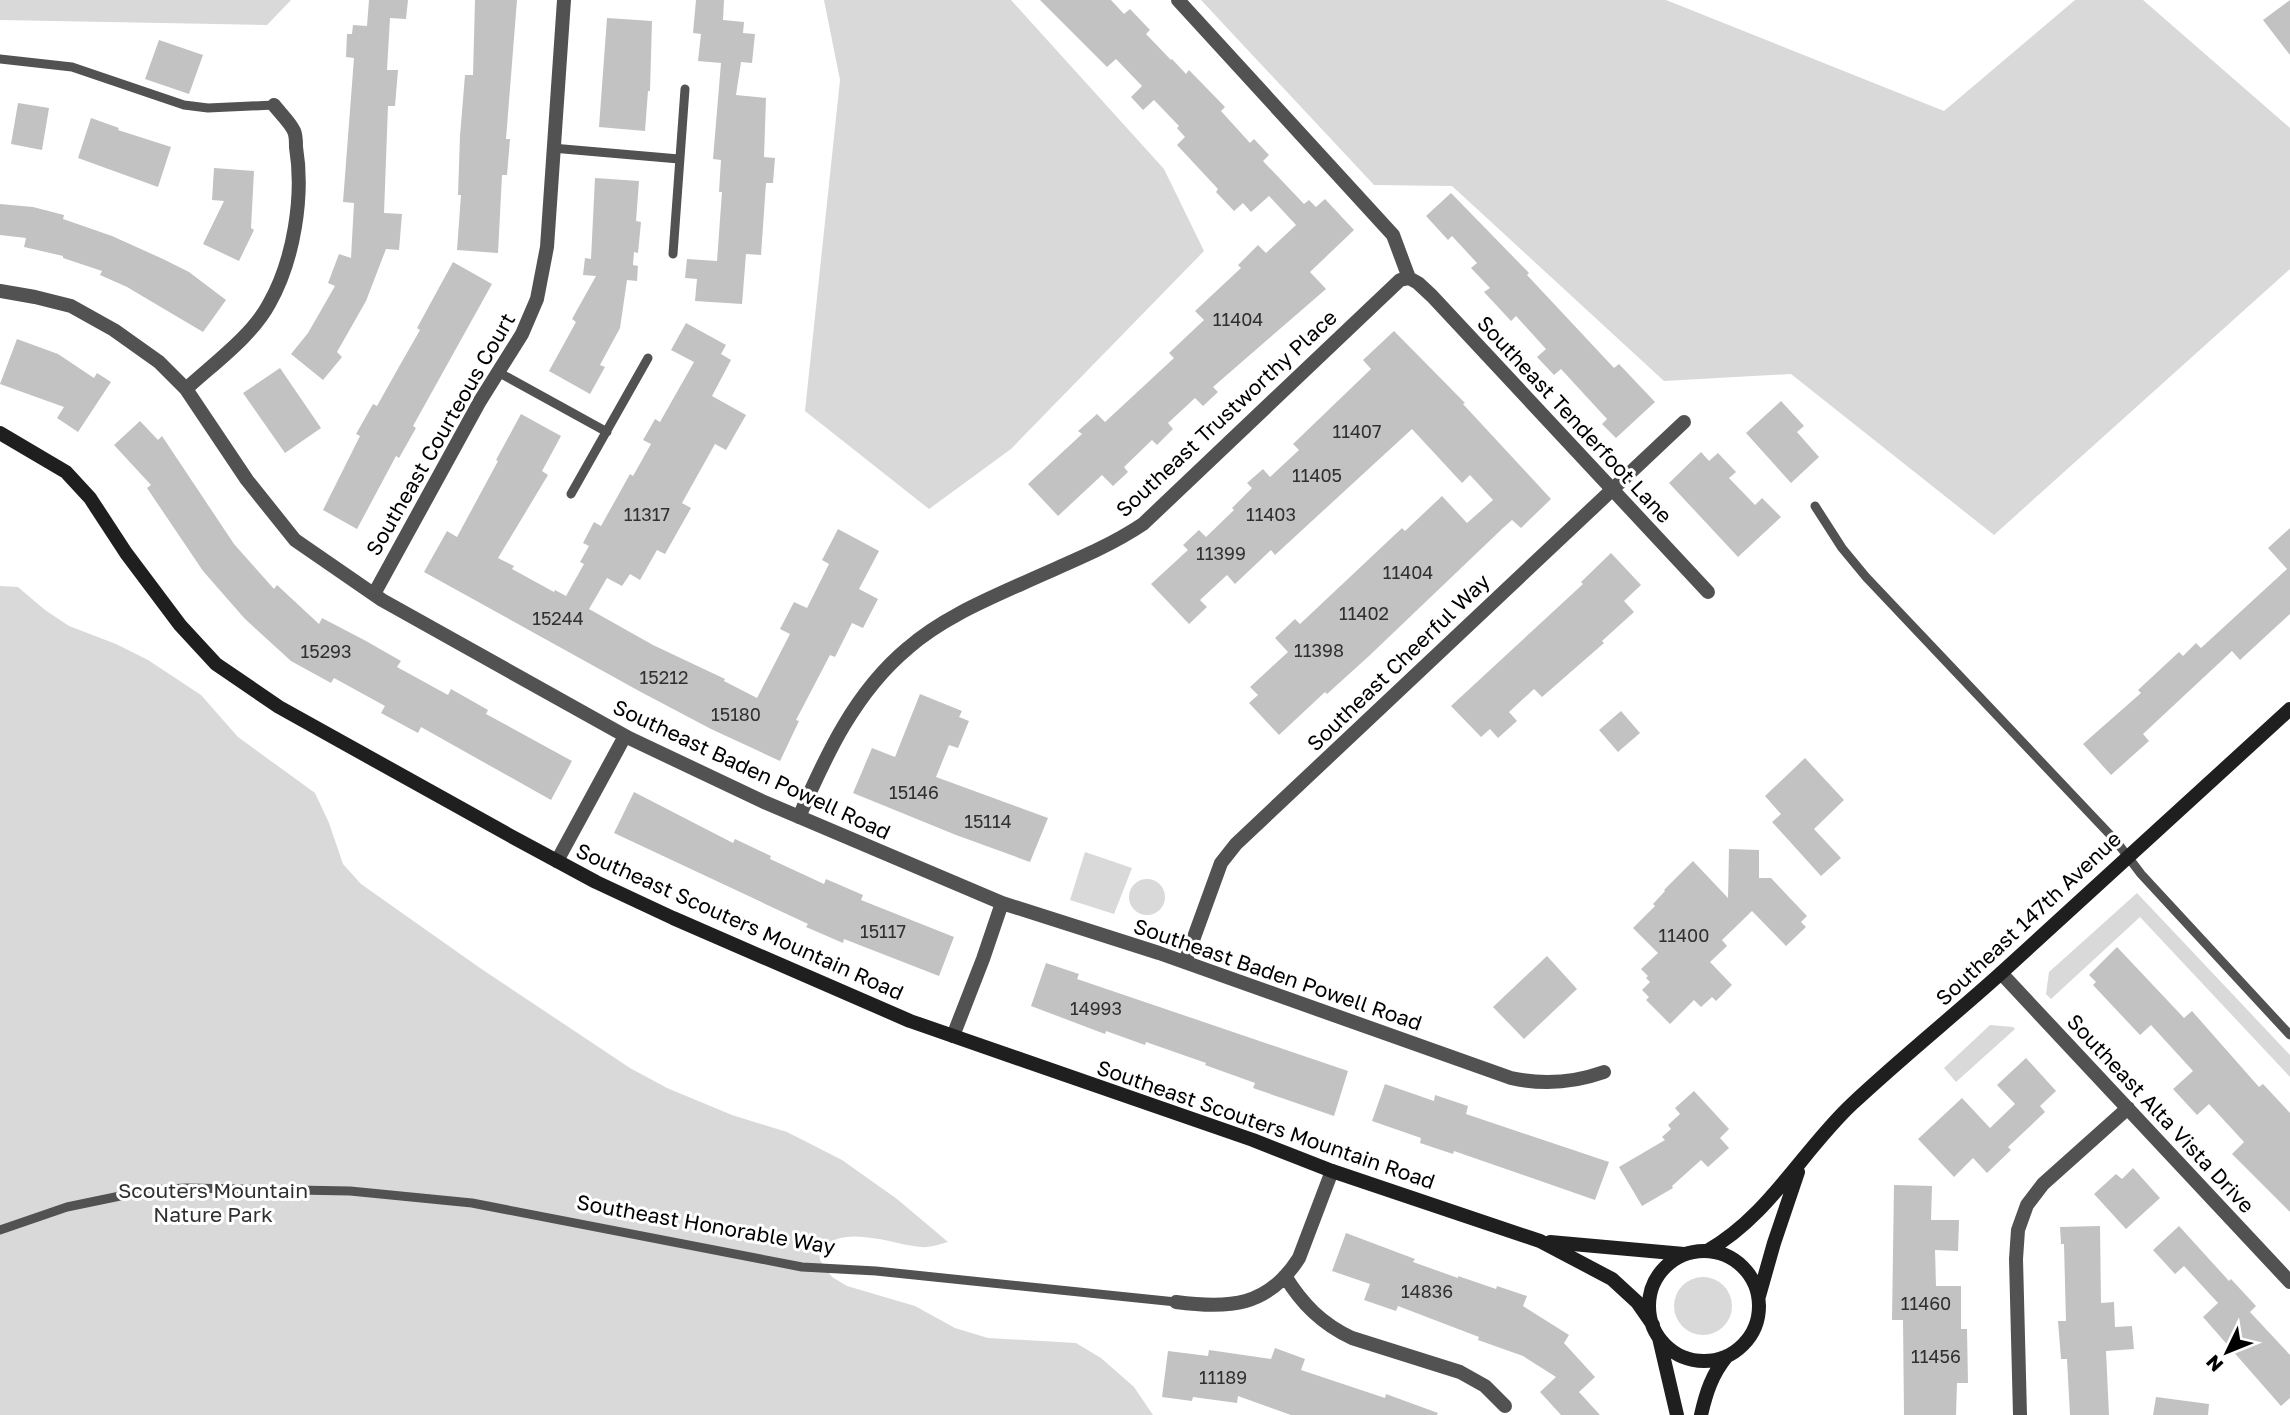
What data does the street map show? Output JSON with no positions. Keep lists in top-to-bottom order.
{
  "streets": {
    "street": [
      "Southeast Trustworthy Place",
      "Southeast Tenderfoot Lane",
      "Southeast Courteous Court",
      "Southeast Cheerful Way",
      "Southeast Baden Powell Road",
      "Southeast 147th Avenue",
      "Southeast Scouters Mountain Road",
      "Southeast Alta Vista Drive",
      "Southeast Honorable Way"
    ]
  },
  "crossings": [
    ["Southeast Trustworthy Place", "Southeast Tenderfoot Lane"],
    ["Southeast Trustworthy Place", "Southeast Baden Powell Road"],
    ["Southeast Tenderfoot Lane", "Southeast Cheerful Way"],
    ["Southeast Courteous Court", "Southeast Baden Powell Road"],
    ["Southeast Cheerful Way", "Southeast Baden Powell Road"],
    ["Southeast 147th Avenue", "Southeast Scouters Mountain Road"],
    ["Southeast 147th Avenue", "Southeast Alta Vista Drive"],
    ["Southeast Scouters Mountain Road", "Southeast Honorable Way"]
  ],
  "parks": ["Scouters Mountain Nature Park"],
  "house_numbers": [
    "11404",
    "11407",
    "11405",
    "11317",
    "11403",
    "11399",
    "11404",
    "11402",
    "15244",
    "11398",
    "15293",
    "15212",
    "15180",
    "15146",
    "15114",
    "15117",
    "11400",
    "14993",
    "14836",
    "11460",
    "11456",
    "11189"
  ],
  "north": "bottom left"
}
